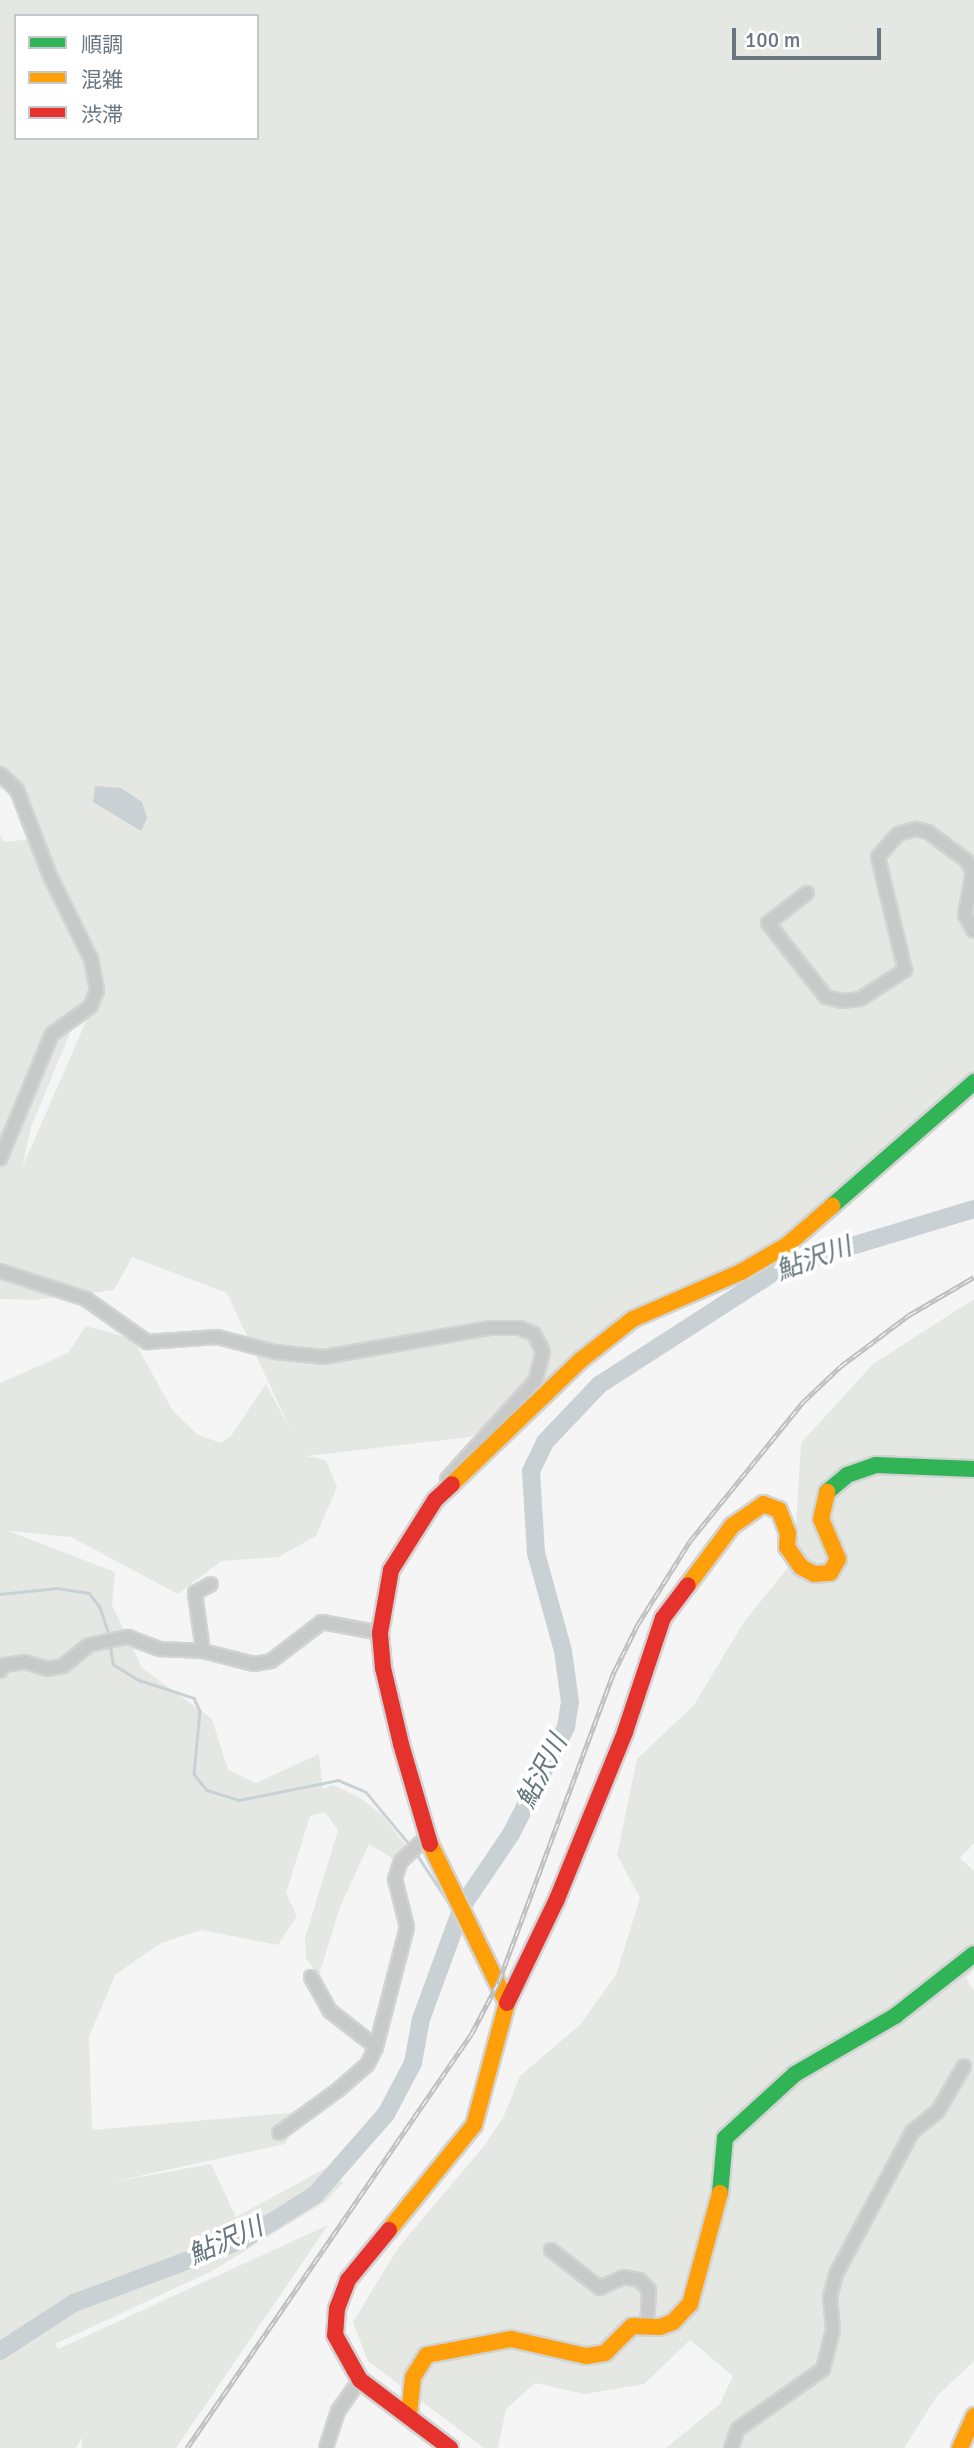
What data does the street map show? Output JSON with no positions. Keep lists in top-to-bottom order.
{
  "water": ["鮎沢川"],
  "legend": ["順調", "混雑", "渋滞"],
  "scale_bar": "100 m"
}
